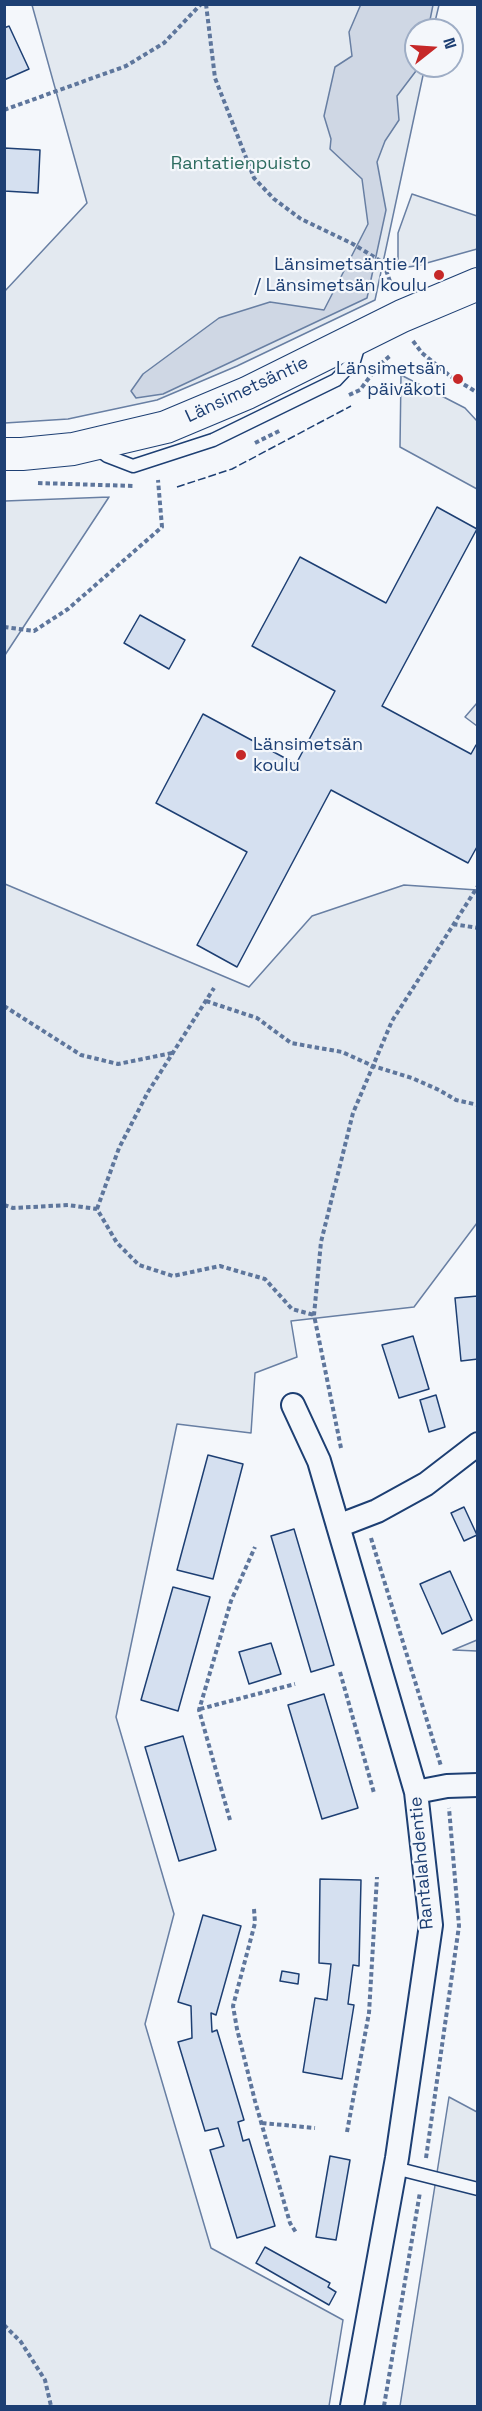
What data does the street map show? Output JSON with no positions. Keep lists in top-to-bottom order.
{
  "streets": {
    "street": ["Länsimetsäntie", "Rantalahdentie"]
  },
  "parks": ["Rantatienpuisto"],
  "places": ["Länsimetsäntie 11 / Länsimetsän koulu", "Länsimetsän päiväkoti", "Länsimetsän koulu"],
  "north": "right"
}
